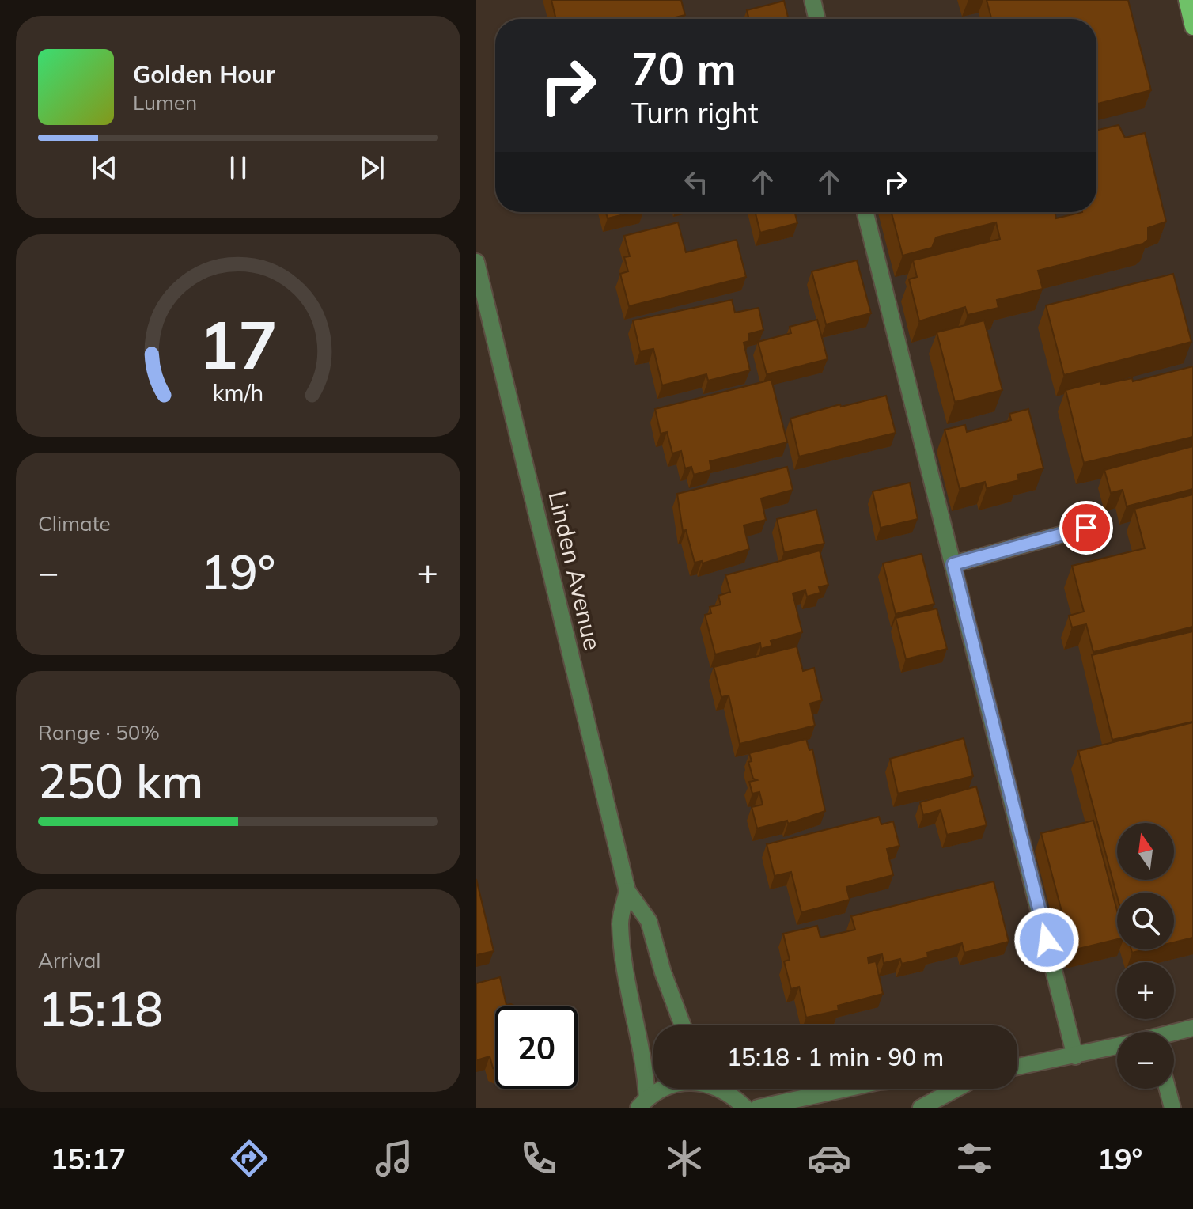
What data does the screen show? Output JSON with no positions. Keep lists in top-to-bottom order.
{
  "streets": {
    "street": ["Linden Avenue"]
  },
  "north": "top",
  "page": {
    "turn": ["70 m", "Turn right"],
    "song": ["Golden Hour", "Lumen"],
    "tile": [
      "Climate",
      ["Range · 50%", "250 km"],
      ["Arrival", "15:18"]
    ],
    "heat": ["−", "19°", "+"],
    "map_buttons": ["+", "−"],
    "limit": "20",
    "trip": "15:18 · 1 min · 90 m",
    "tabs": ["15:17", "19°"],
    "gauge": ["17", "km/h"]
  }
}
